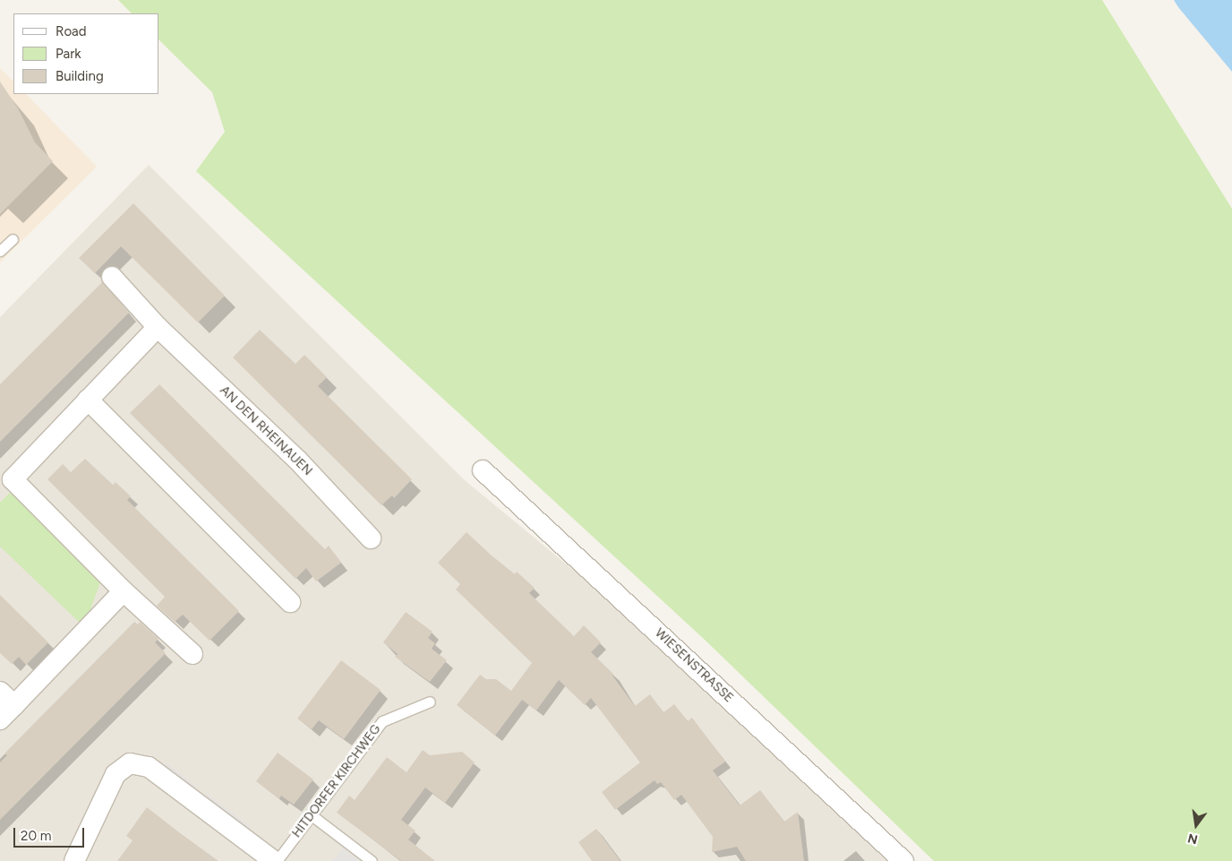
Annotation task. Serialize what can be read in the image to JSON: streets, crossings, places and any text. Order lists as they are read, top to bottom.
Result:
{
  "streets": {
    "street": ["AN DEN RHEINAUEN", "WIESENSTRASSE", "HITDORFER KIRCHWEG"]
  },
  "legend": ["Road", "Park", "Building"],
  "scale_bar": "20 m",
  "north": "bottom"
}
